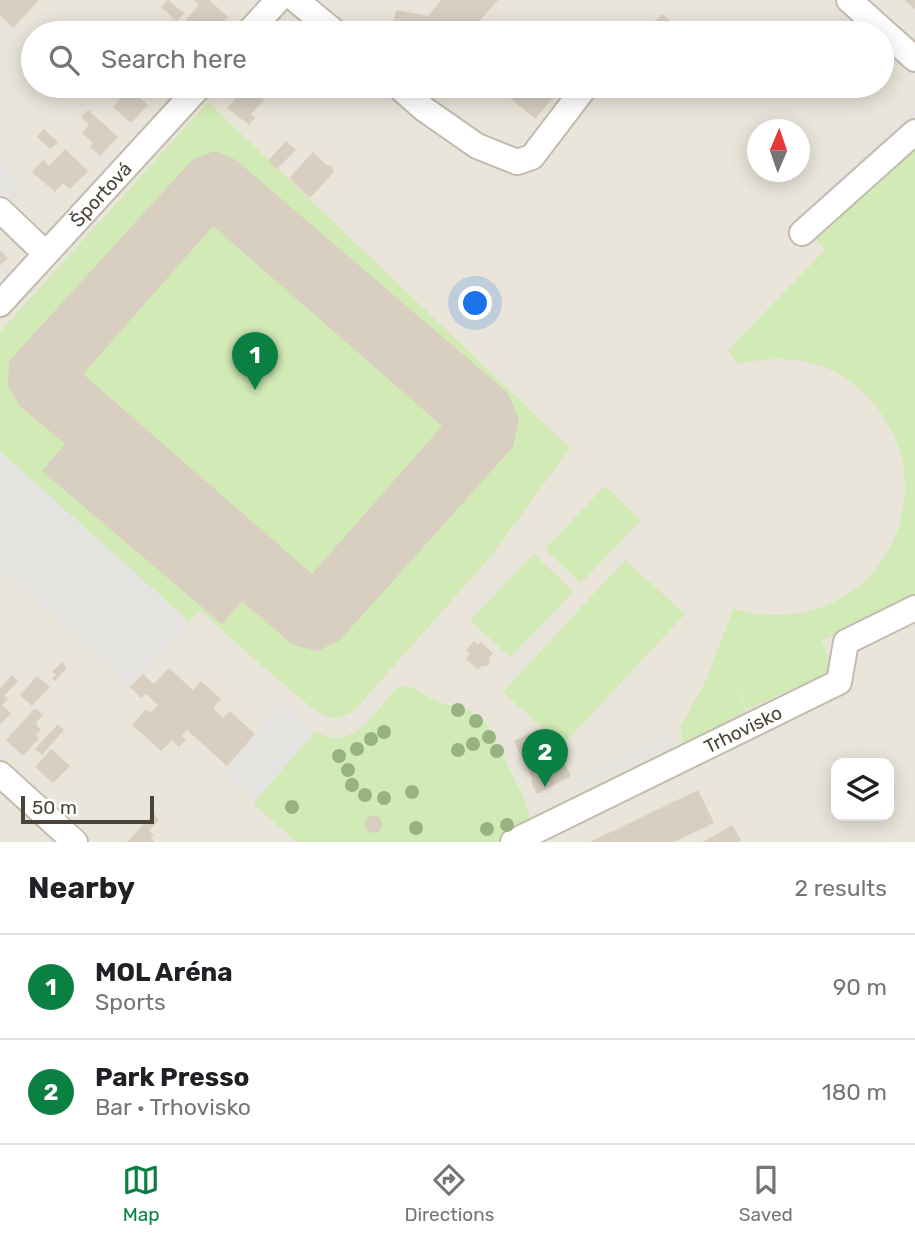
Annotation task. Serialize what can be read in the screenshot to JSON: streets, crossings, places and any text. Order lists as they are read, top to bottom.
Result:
{
  "streets": {
    "street": ["Športová", "Trhovisko"]
  },
  "scale_bar": "50 m",
  "north": "top",
  "page": {
    "search": "Search here",
    "pins": ["1", "2"],
    "scale": "50 m",
    "heading": ["Nearby", "2 results"],
    "list": [
      {
        "mark": "1",
        "name": "MOL Aréna",
        "note": "Sports",
        "value": "90 m"
      },
      {
        "mark": "2",
        "name": "Park Presso",
        "note": "Bar · Trhovisko",
        "value": "180 m"
      }
    ],
    "nav": ["Map", "Directions", "Saved"]
  }
}
